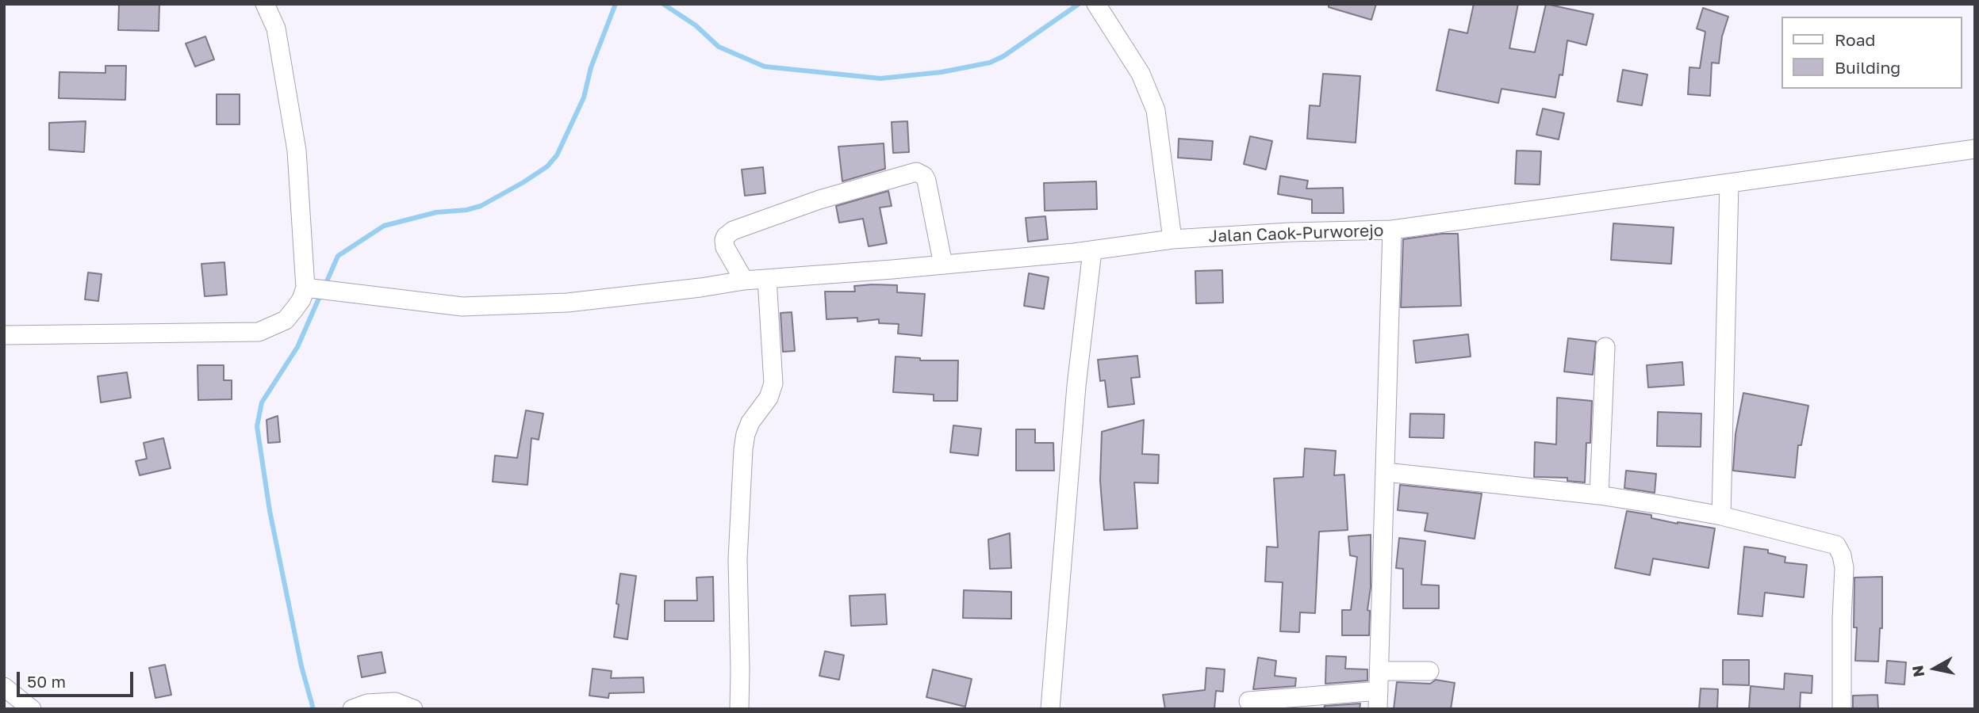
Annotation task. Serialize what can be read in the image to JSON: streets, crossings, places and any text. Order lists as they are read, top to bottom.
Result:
{
  "streets": {
    "street": ["Jalan Caok-Purworejo"]
  },
  "legend": ["Road", "Building"],
  "scale_bar": "50 m",
  "north": "left"
}
